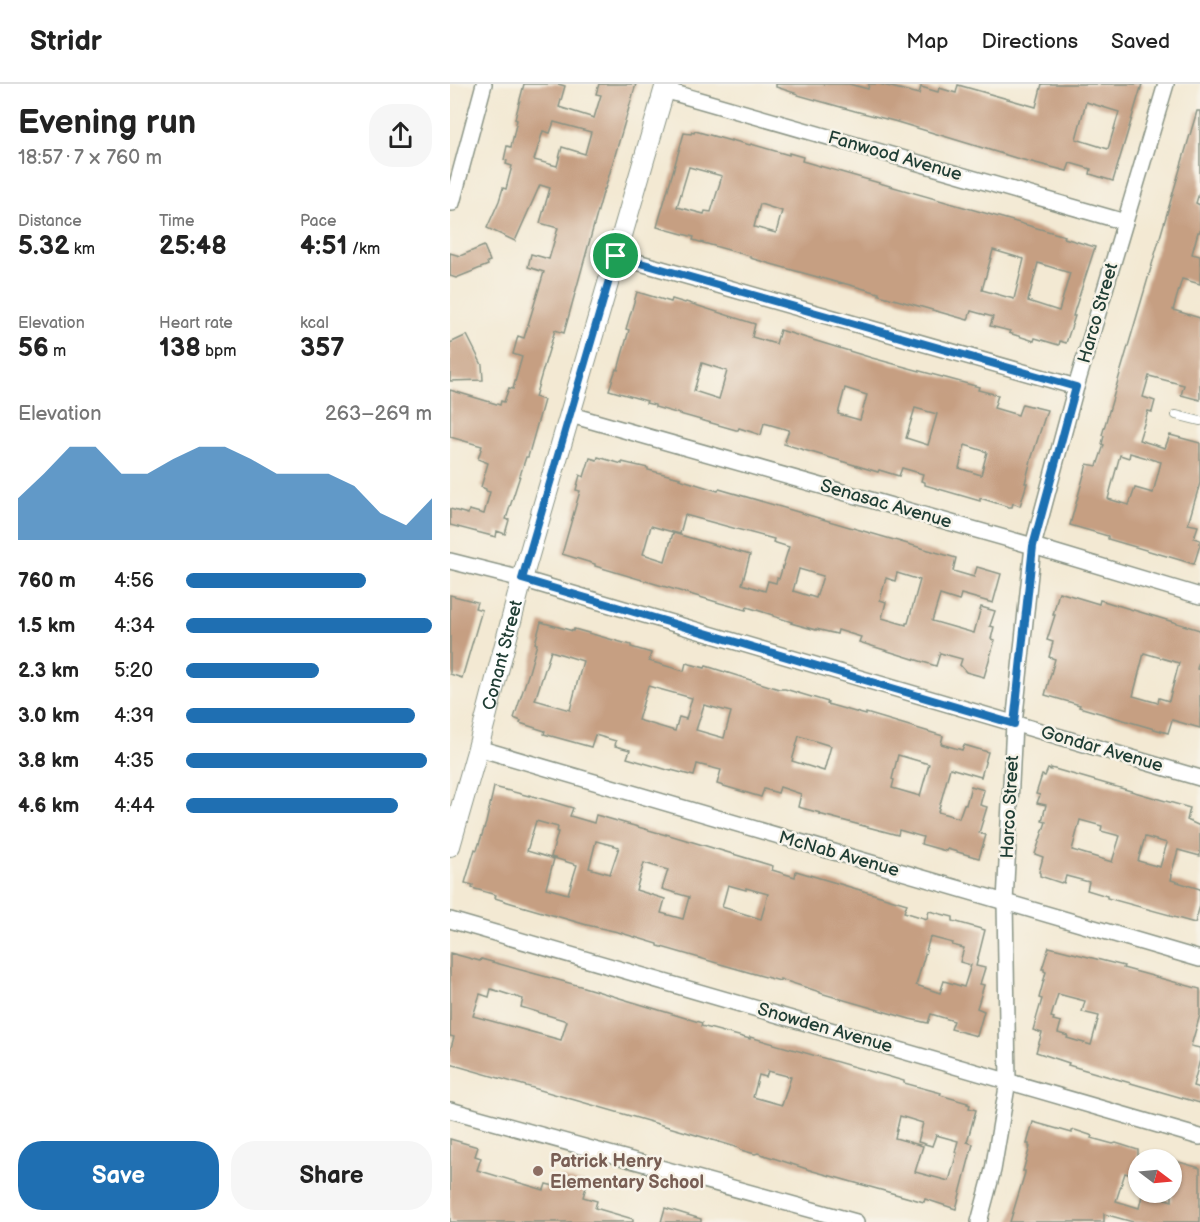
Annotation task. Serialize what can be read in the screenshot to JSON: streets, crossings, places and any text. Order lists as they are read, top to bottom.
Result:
{
  "streets": {
    "street": [
      "Fanwood Avenue",
      "Harco Street",
      "Senasac Avenue",
      "Conant Street",
      "Gondar Avenue",
      "McNab Avenue",
      "Snowden Avenue"
    ]
  },
  "crossings": [
    ["Fanwood Avenue", "Harco Street"],
    ["Fanwood Avenue", "Conant Street"],
    ["Harco Street", "Senasac Avenue"],
    ["Harco Street", "Gondar Avenue"],
    ["Harco Street", "McNab Avenue"],
    ["Harco Street", "Snowden Avenue"],
    ["Senasac Avenue", "Conant Street"],
    ["Conant Street", "Gondar Avenue"],
    ["Conant Street", "McNab Avenue"]
  ],
  "places": ["Patrick Henry Elementary School"],
  "north": "right",
  "page": {
    "header": "Stridr",
    "nav": ["Map", "Directions", "Saved"],
    "heading": ["Evening run", "18:57 · 7 × 760 m"],
    "stats": [
      ["Distance", "5.32 km"],
      ["Time", "25:48"],
      ["Pace", "4:51 /km"],
      ["Elevation", "56 m"],
      ["Heart rate", "138 bpm"],
      ["kcal", "357"]
    ],
    "chart": ["Elevation", "263–269 m"],
    "list": [
      {
        "name": "760 m",
        "note": "4:56"
      },
      {
        "name": "1.5 km",
        "note": "4:34"
      },
      {
        "name": "2.3 km",
        "note": "5:20"
      },
      {
        "name": "3.0 km",
        "note": "4:39"
      },
      {
        "name": "3.8 km",
        "note": "4:35"
      },
      {
        "name": "4.6 km",
        "note": "4:44"
      }
    ],
    "buttons": ["Save", "Share"]
  }
}
